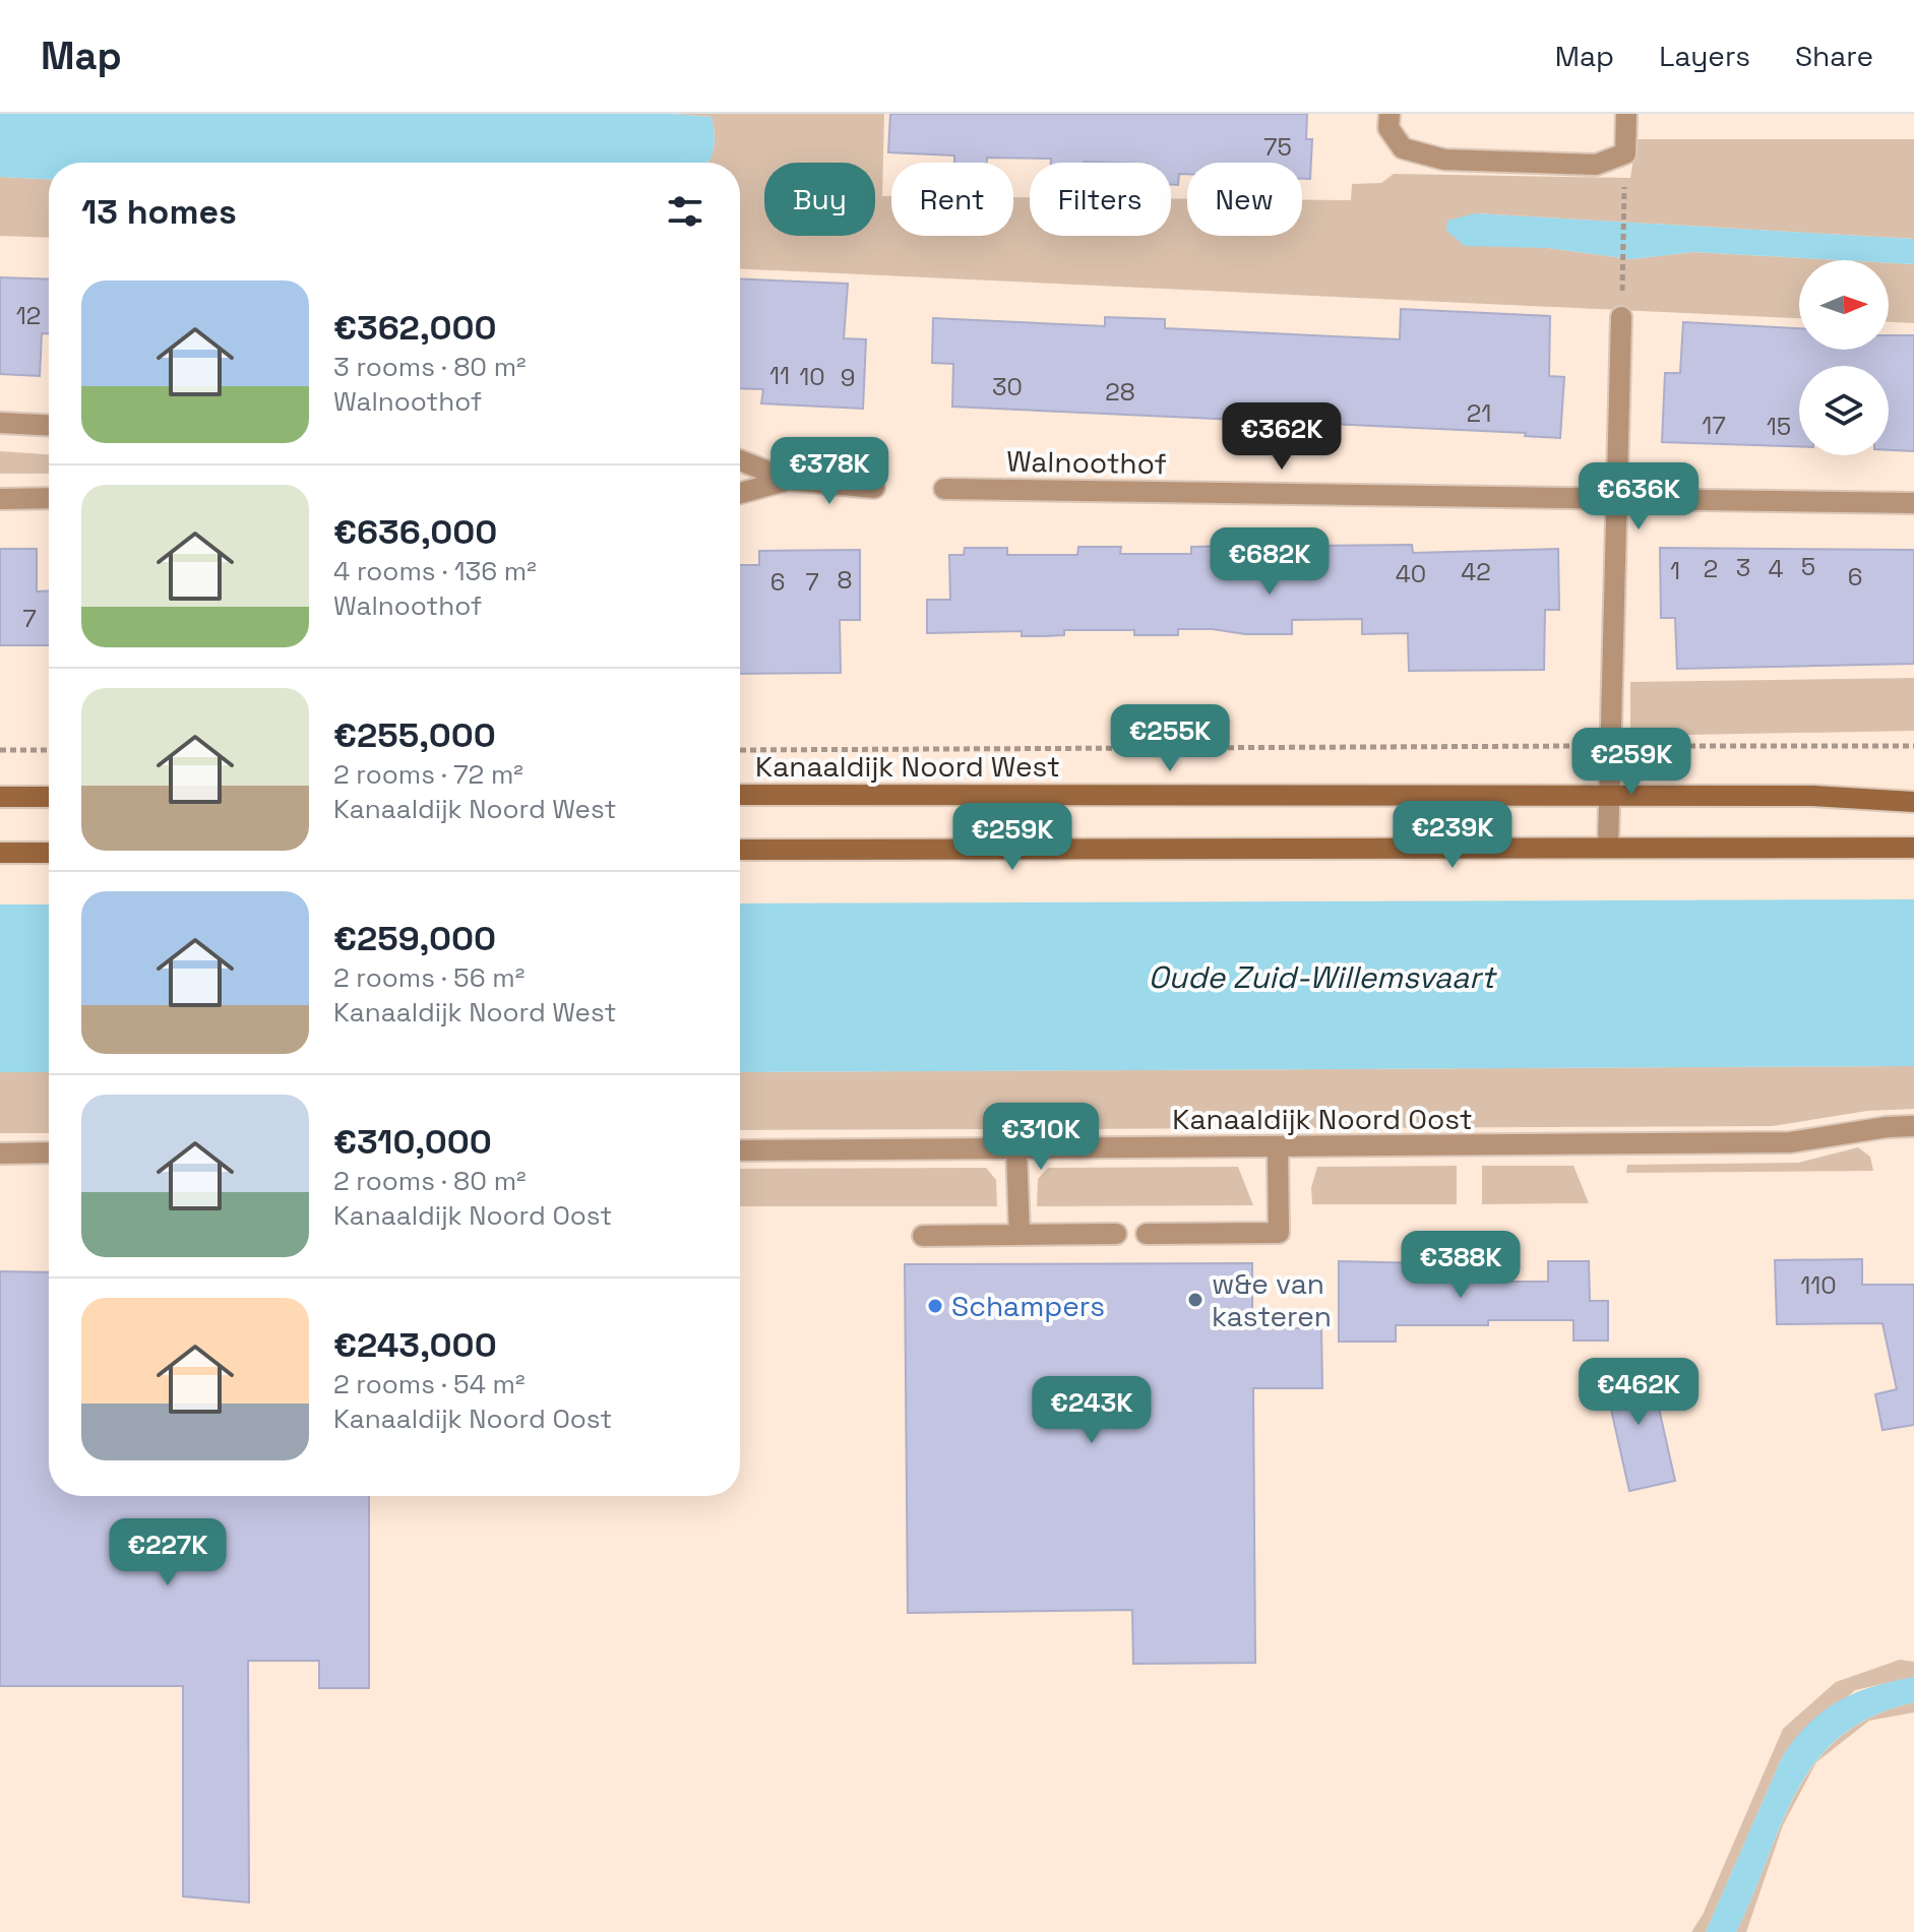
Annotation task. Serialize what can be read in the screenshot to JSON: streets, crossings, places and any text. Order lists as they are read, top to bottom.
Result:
{
  "streets": {
    "main road": ["Kanaaldijk Noord West"],
    "street": ["Walnoothof", "Kanaaldijk Noord Oost"]
  },
  "water": ["Oude Zuid-Willemsvaart"],
  "places": ["w&e van kasteren", "Schampers"],
  "house_numbers": [
    "75",
    "12",
    "11",
    "10",
    "9",
    "30",
    "28",
    "21",
    "17",
    "15",
    "5",
    "3",
    "2",
    "4",
    "1",
    "42",
    "40",
    "6",
    "8",
    "6",
    "7",
    "7",
    "110"
  ],
  "north": "right",
  "page": {
    "header": "Map",
    "nav": ["Map", "Layers", "Share"],
    "chip": [
      "Buy",
      "Rent",
      "Filters",
      "New"
    ],
    "heading": "13 homes",
    "list": [
      {
        "name": "€362,000",
        "note": "3 rooms · 80 m² · Walnoothof"
      },
      {
        "name": "€636,000",
        "note": "4 rooms · 136 m² · Walnoothof"
      },
      {
        "name": "€255,000",
        "note": "2 rooms · 72 m² · Kanaaldijk Noord West"
      },
      {
        "name": "€259,000",
        "note": "2 rooms · 56 m² · Kanaaldijk Noord West"
      },
      {
        "name": "€310,000",
        "note": "2 rooms · 80 m² · Kanaaldijk Noord Oost"
      },
      {
        "name": "€243,000",
        "note": "2 rooms · 54 m² · Kanaaldijk Noord Oost"
      }
    ],
    "price": [
      "€362K",
      "€378K",
      "€636K",
      "€682K",
      "€255K",
      "€259K",
      "€239K",
      "€259K",
      "€310K",
      "€388K",
      "€462K",
      "€243K",
      "€227K"
    ]
  }
}
